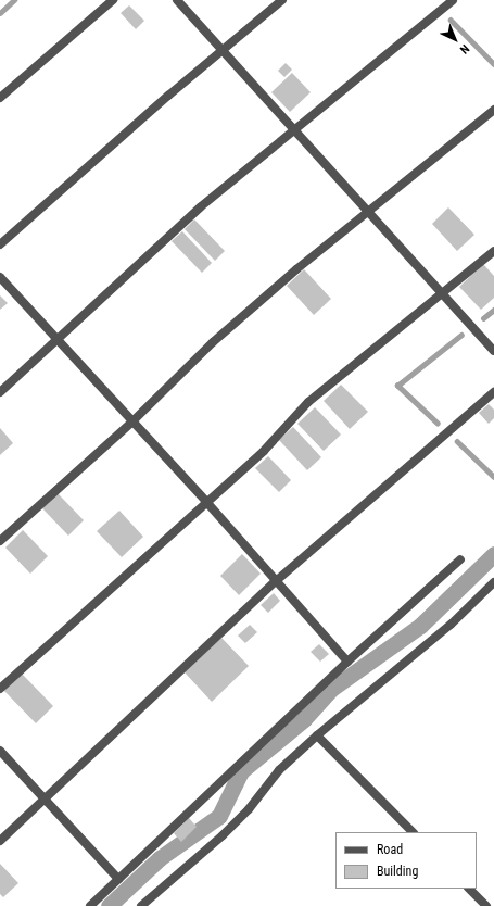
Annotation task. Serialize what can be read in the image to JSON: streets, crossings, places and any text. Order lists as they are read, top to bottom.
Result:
{
  "legend": ["Road", "Building"],
  "north": "bottom right"
}
